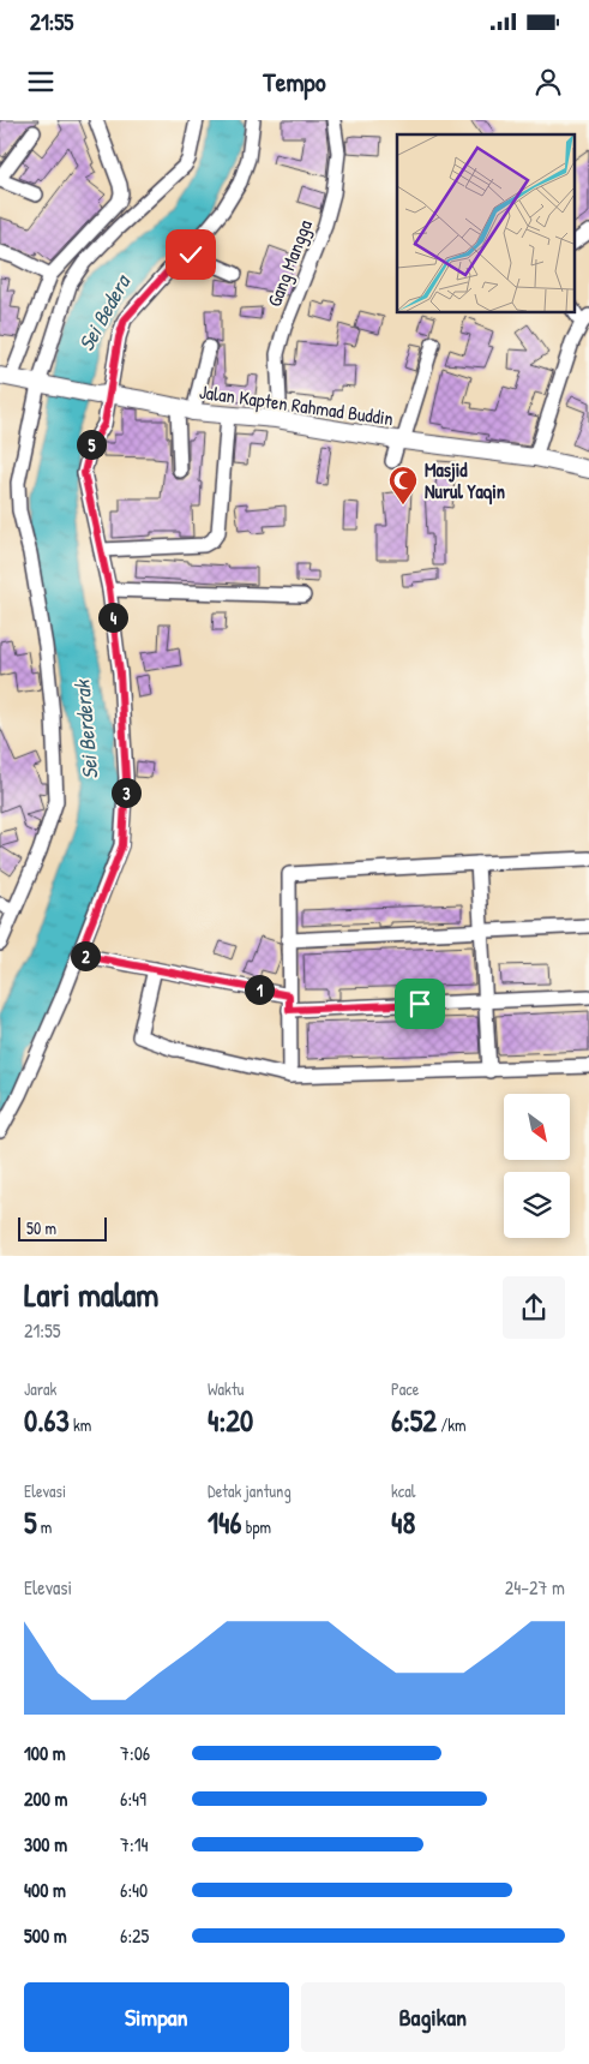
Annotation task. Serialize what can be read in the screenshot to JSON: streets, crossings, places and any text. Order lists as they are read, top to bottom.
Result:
{
  "streets": {
    "main road": ["Jalan Kapten Rahmad Buddin"],
    "street": ["Gang Mangga"]
  },
  "crossings": [
    ["Gang Mangga", "Jalan Kapten Rahmad Buddin"]
  ],
  "water": ["Sei Bedera", "Sei Berderak"],
  "places": {
    "mosque": ["Masjid Nurul Yaqin"]
  },
  "scale_bar": "50 m",
  "north": "bottom right",
  "page": {
    "status": "21:55",
    "header": "Tempo",
    "pins": [
      "5",
      "4",
      "3",
      "2",
      "1"
    ],
    "scale": "50 m",
    "heading": ["Lari malam", "21:55"],
    "stats": [
      ["Jarak", "0.63 km"],
      ["Waktu", "4:20"],
      ["Pace", "6:52 /km"],
      ["Elevasi", "5 m"],
      ["Detak jantung", "146 bpm"],
      ["kcal", "48"]
    ],
    "chart": ["Elevasi", "24–27 m"],
    "list": [
      {
        "name": "100 m",
        "note": "7:06"
      },
      {
        "name": "200 m",
        "note": "6:49"
      },
      {
        "name": "300 m",
        "note": "7:14"
      },
      {
        "name": "400 m",
        "note": "6:40"
      },
      {
        "name": "500 m",
        "note": "6:25"
      }
    ],
    "buttons": ["Simpan", "Bagikan"]
  }
}
